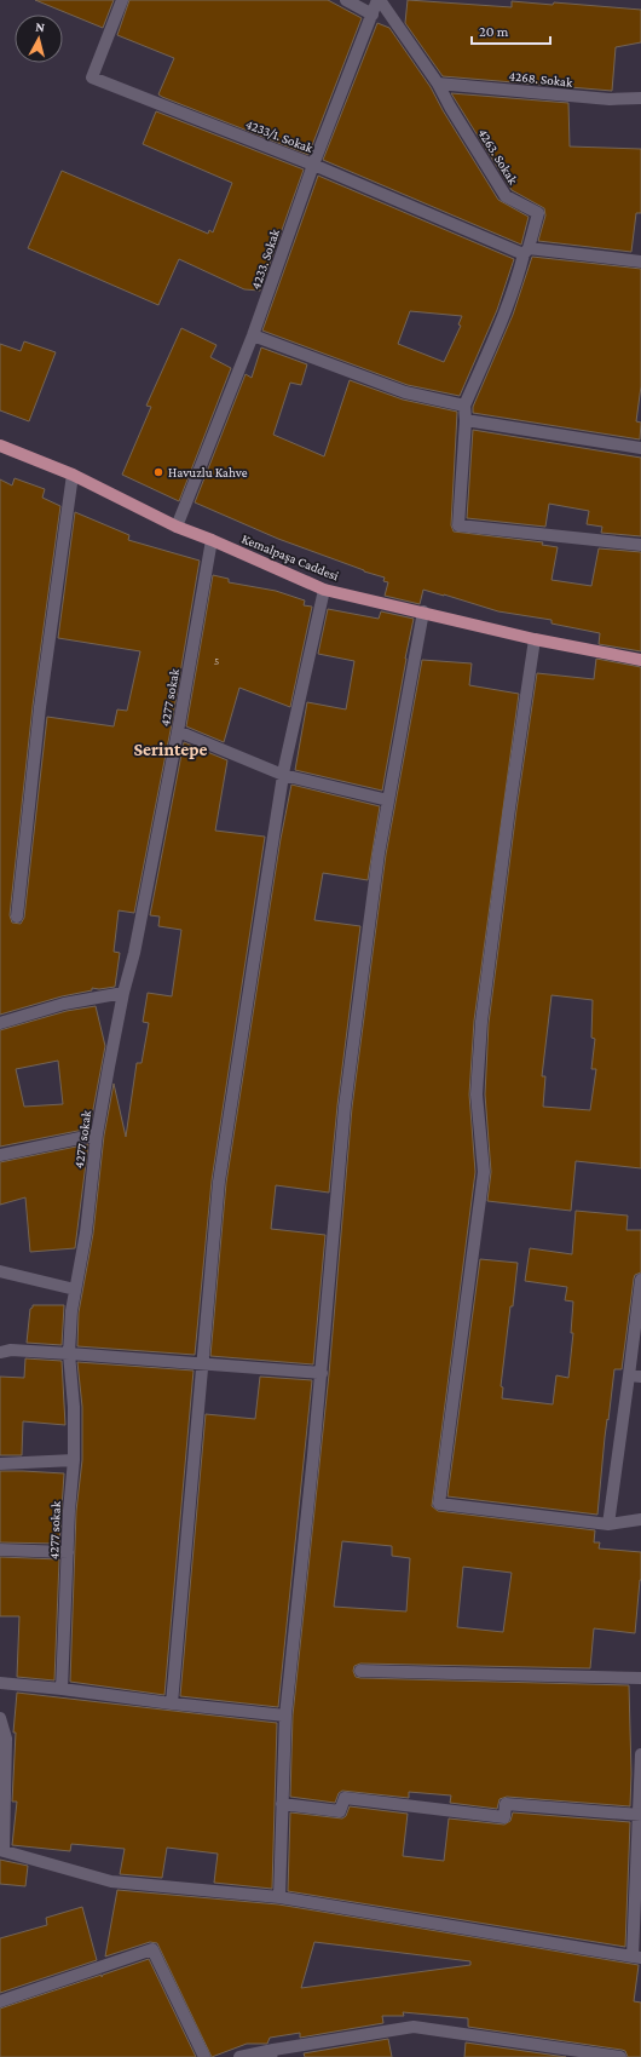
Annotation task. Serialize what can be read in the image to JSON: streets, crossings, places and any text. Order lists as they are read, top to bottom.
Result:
{
  "streets": {
    "main road": ["Kemalpaşa Caddesi"],
    "street": [
      "4268. Sokak",
      "4233/1. Sokak",
      "4263. Sokak",
      "4233. Sokak",
      "4277 sokak"
    ]
  },
  "crossings": [
    ["4268. Sokak", "4263. Sokak"],
    ["4233/1. Sokak", "4263. Sokak"],
    ["4233/1. Sokak", "4233. Sokak"],
    ["4263. Sokak", "4233. Sokak"],
    ["4233. Sokak", "Kemalpaşa Caddesi"],
    ["Kemalpaşa Caddesi", "4277 sokak"]
  ],
  "districts": ["Serintepe"],
  "places": ["Havuzlu Kahve"],
  "house_numbers": ["5"],
  "scale_bar": "20 m",
  "north": "top"
}
